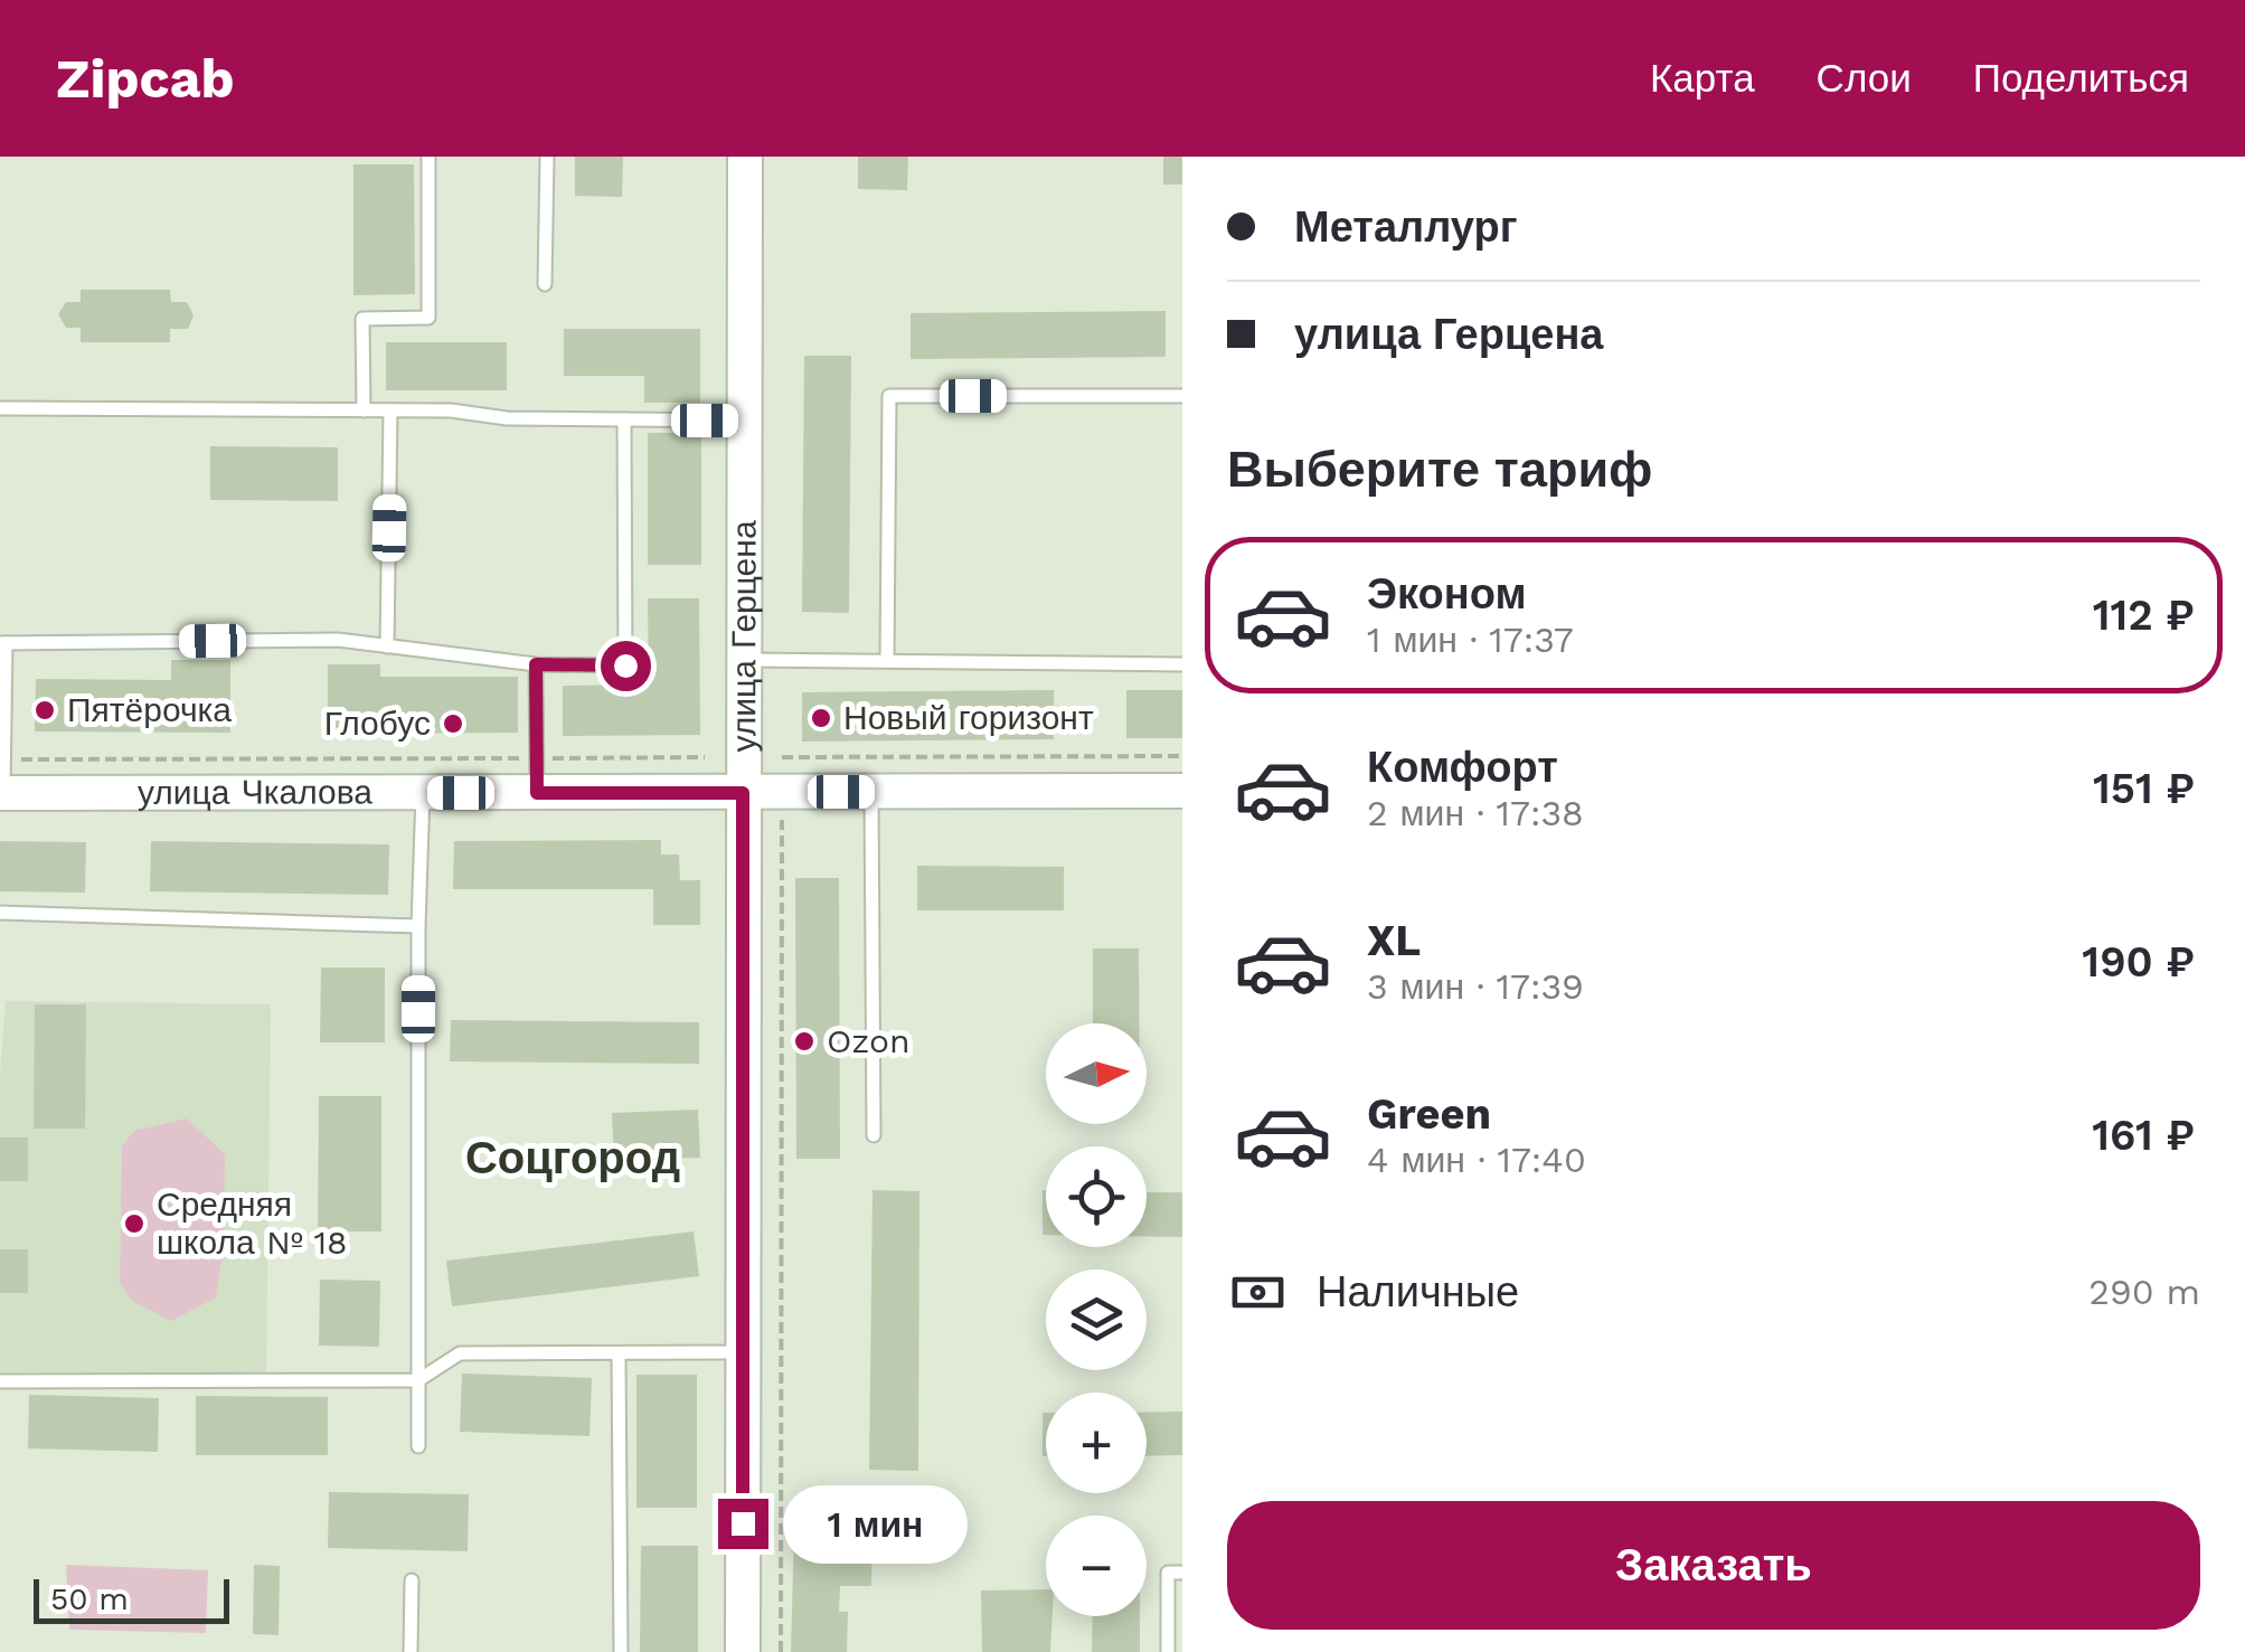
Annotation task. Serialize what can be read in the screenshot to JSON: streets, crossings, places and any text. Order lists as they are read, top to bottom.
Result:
{
  "streets": {
    "street": ["улица Герцена", "улица Чкалова"]
  },
  "crossings": [
    ["улица Герцена", "улица Чкалова"]
  ],
  "districts": ["Соцгород"],
  "places": [
    "Пятёрочка",
    "Новый горизонт",
    "Глобус",
    "Ozon",
    "Средняя школа № 18"
  ],
  "scale_bar": "50 m",
  "north": "right",
  "page": {
    "header": "Zipcab",
    "nav": ["Карта", "Слои", "Поделиться"],
    "banner": ["Металлург", "улица Герцена"],
    "heading": "Выберите тариф",
    "list": [
      {
        "name": "Эконом",
        "note": "1 мин · 17:37",
        "value": "112 ₽"
      },
      {
        "name": "Комфорт",
        "note": "2 мин · 17:38",
        "value": "151 ₽"
      },
      {
        "name": "XL",
        "note": "3 мин · 17:39",
        "value": "190 ₽"
      },
      {
        "name": "Green",
        "note": "4 мин · 17:40",
        "value": "161 ₽"
      }
    ],
    "map_buttons": ["+", "−"],
    "pay": ["Наличные", "290 m"],
    "buttons": "Заказать",
    "bubble": "1 мин",
    "scale": "50 m"
  }
}
